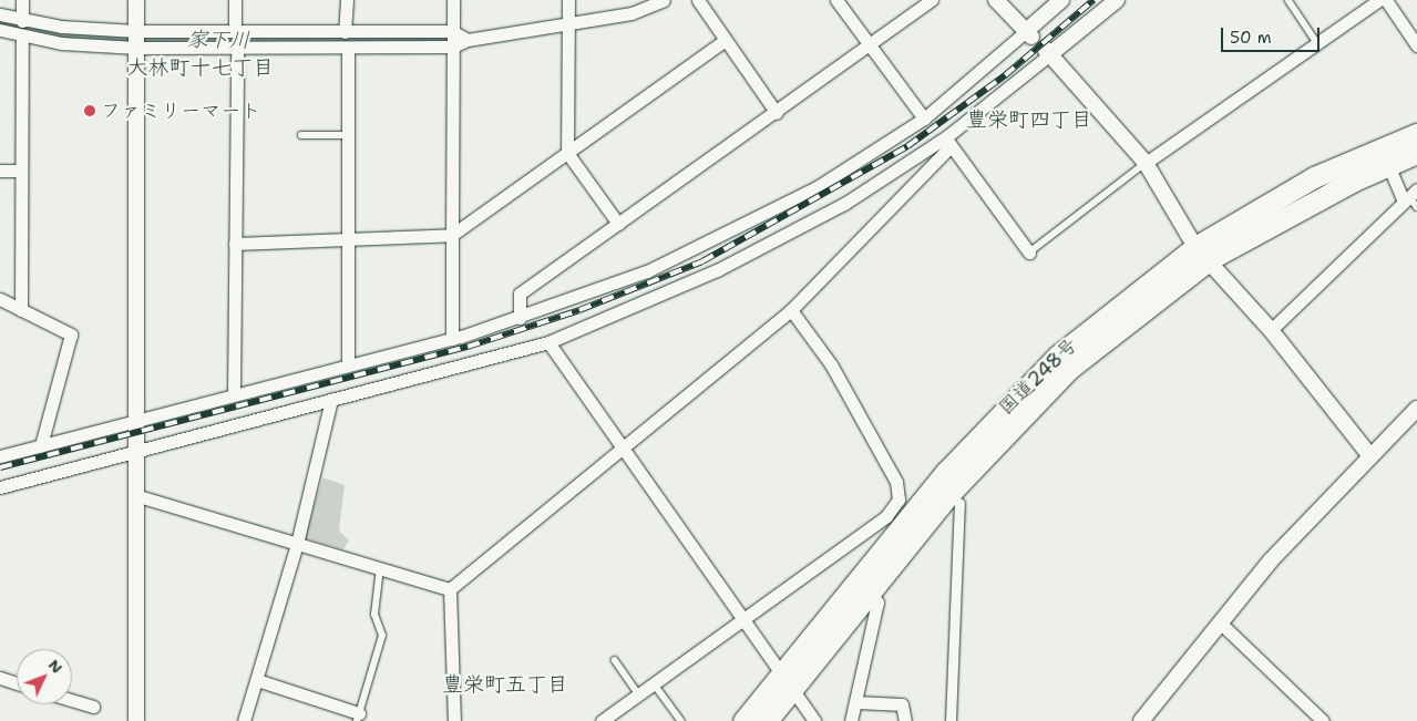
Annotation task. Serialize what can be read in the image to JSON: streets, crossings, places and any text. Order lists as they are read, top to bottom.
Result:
{
  "streets": {
    "highway": ["国道248号"]
  },
  "districts": ["大林町十七丁目", "豊栄町四丁目", "豊栄町五丁目"],
  "water": ["家下川"],
  "places": ["ファミリーマート"],
  "scale_bar": "50 m",
  "north": "top right"
}
